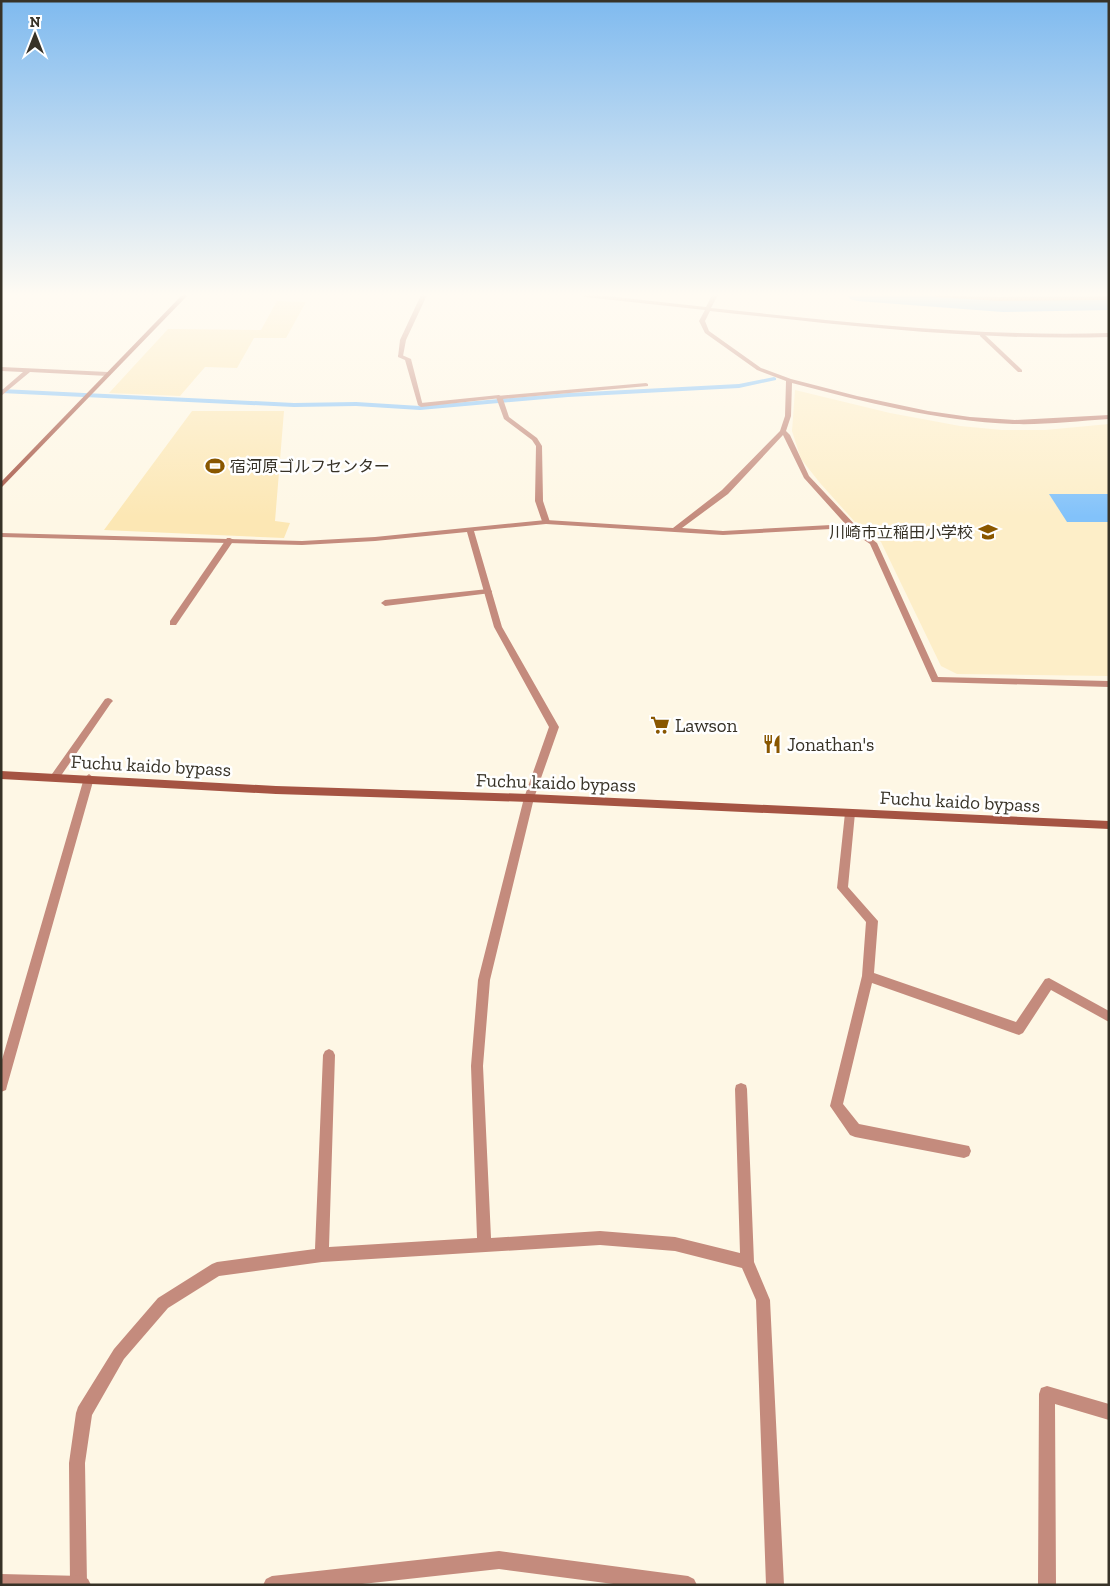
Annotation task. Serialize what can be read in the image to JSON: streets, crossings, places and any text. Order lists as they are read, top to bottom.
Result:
{
  "streets": {
    "street": ["Fuchu kaido bypass"]
  },
  "places": {
    "sports": ["宿河原ゴルフセンター"],
    "school or university": ["川崎市立稲田小学校"],
    "supermarket": ["Lawson"],
    "restaurant": ["Jonathan's"]
  },
  "north": "top"
}
